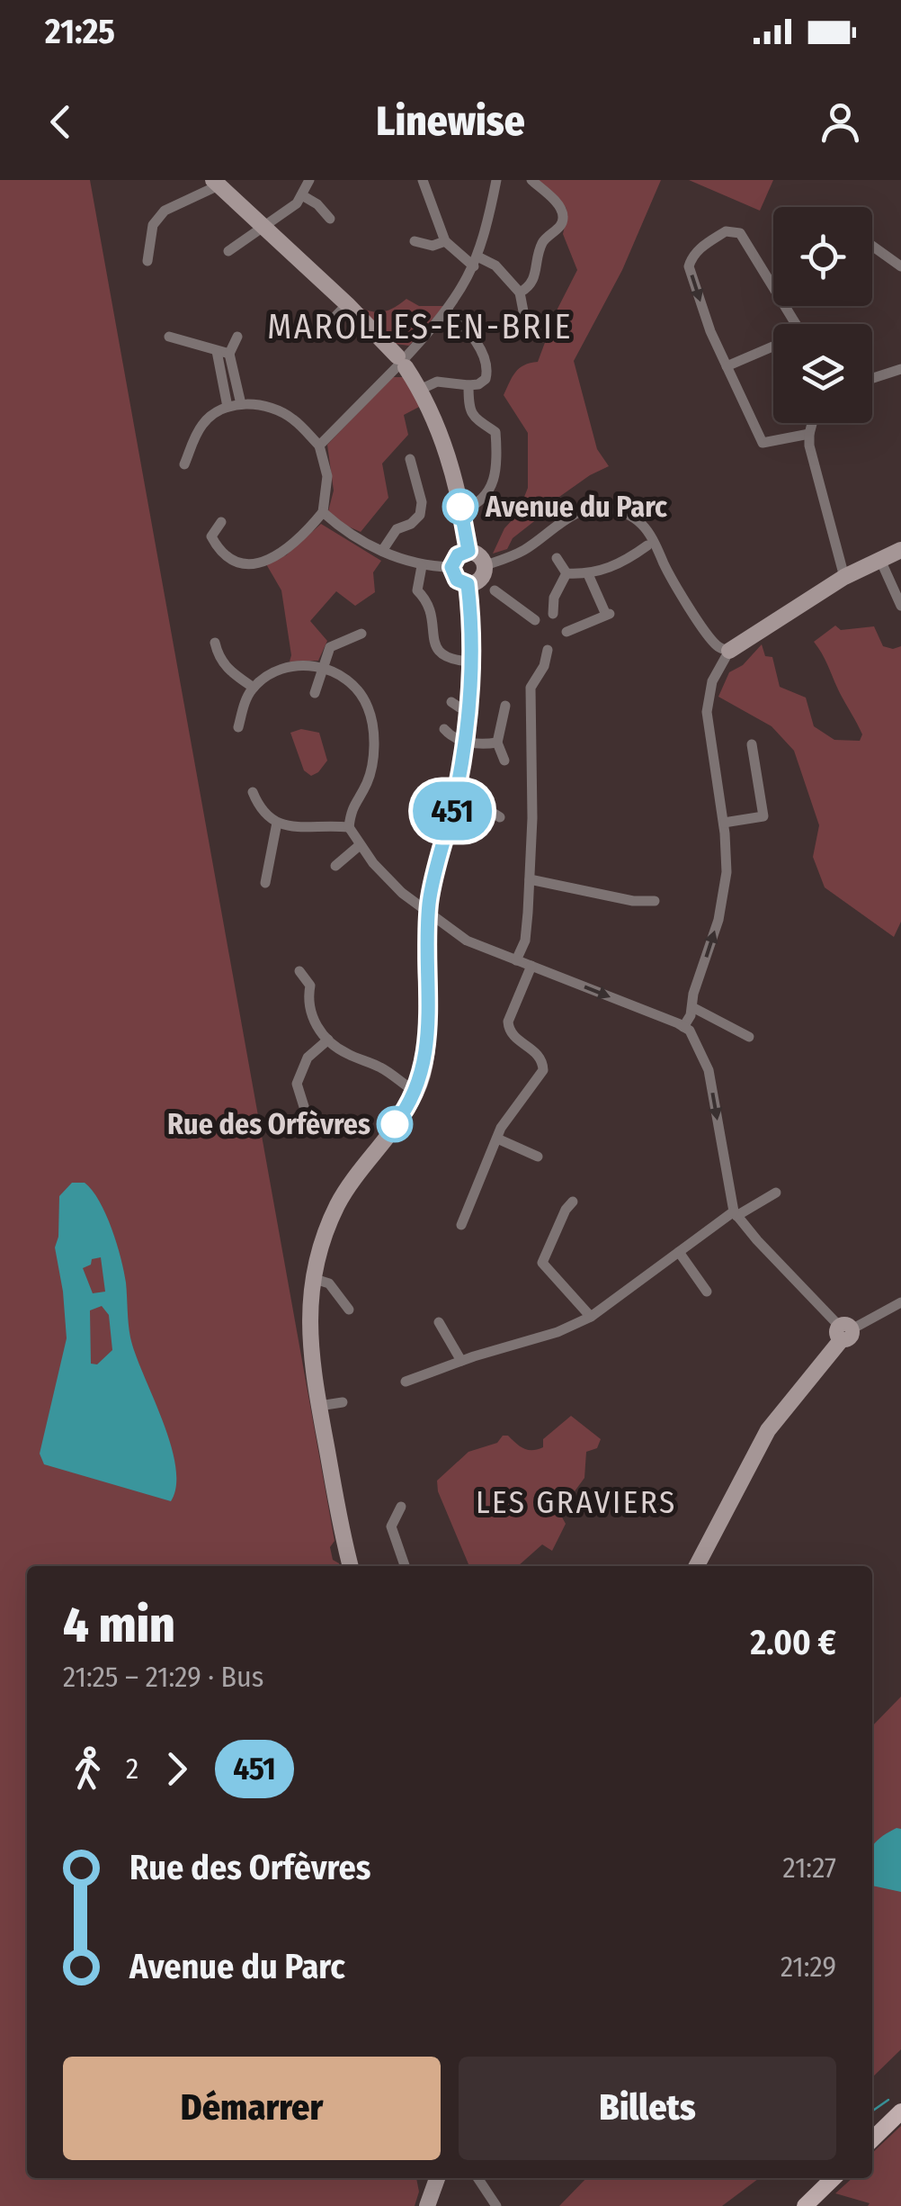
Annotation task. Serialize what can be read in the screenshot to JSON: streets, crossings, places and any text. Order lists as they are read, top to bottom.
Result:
{
  "districts": ["MAROLLES-EN-BRIE", "LES GRAVIERS"],
  "places": ["Avenue du Parc", "Rue des Orfèvres"],
  "lines": ["bus line 451"],
  "page": {
    "status": "21:25",
    "header": "Linewise",
    "on_map": "451",
    "heading": ["4 min", "21:25 – 21:29 · Bus", "2.00 €"],
    "legs": ["2", "451"],
    "list": [
      {
        "name": "Rue des Orfèvres",
        "value": "21:27"
      },
      {
        "name": "Avenue du Parc",
        "value": "21:29"
      }
    ],
    "buttons": ["Démarrer", "Billets"]
  }
}
